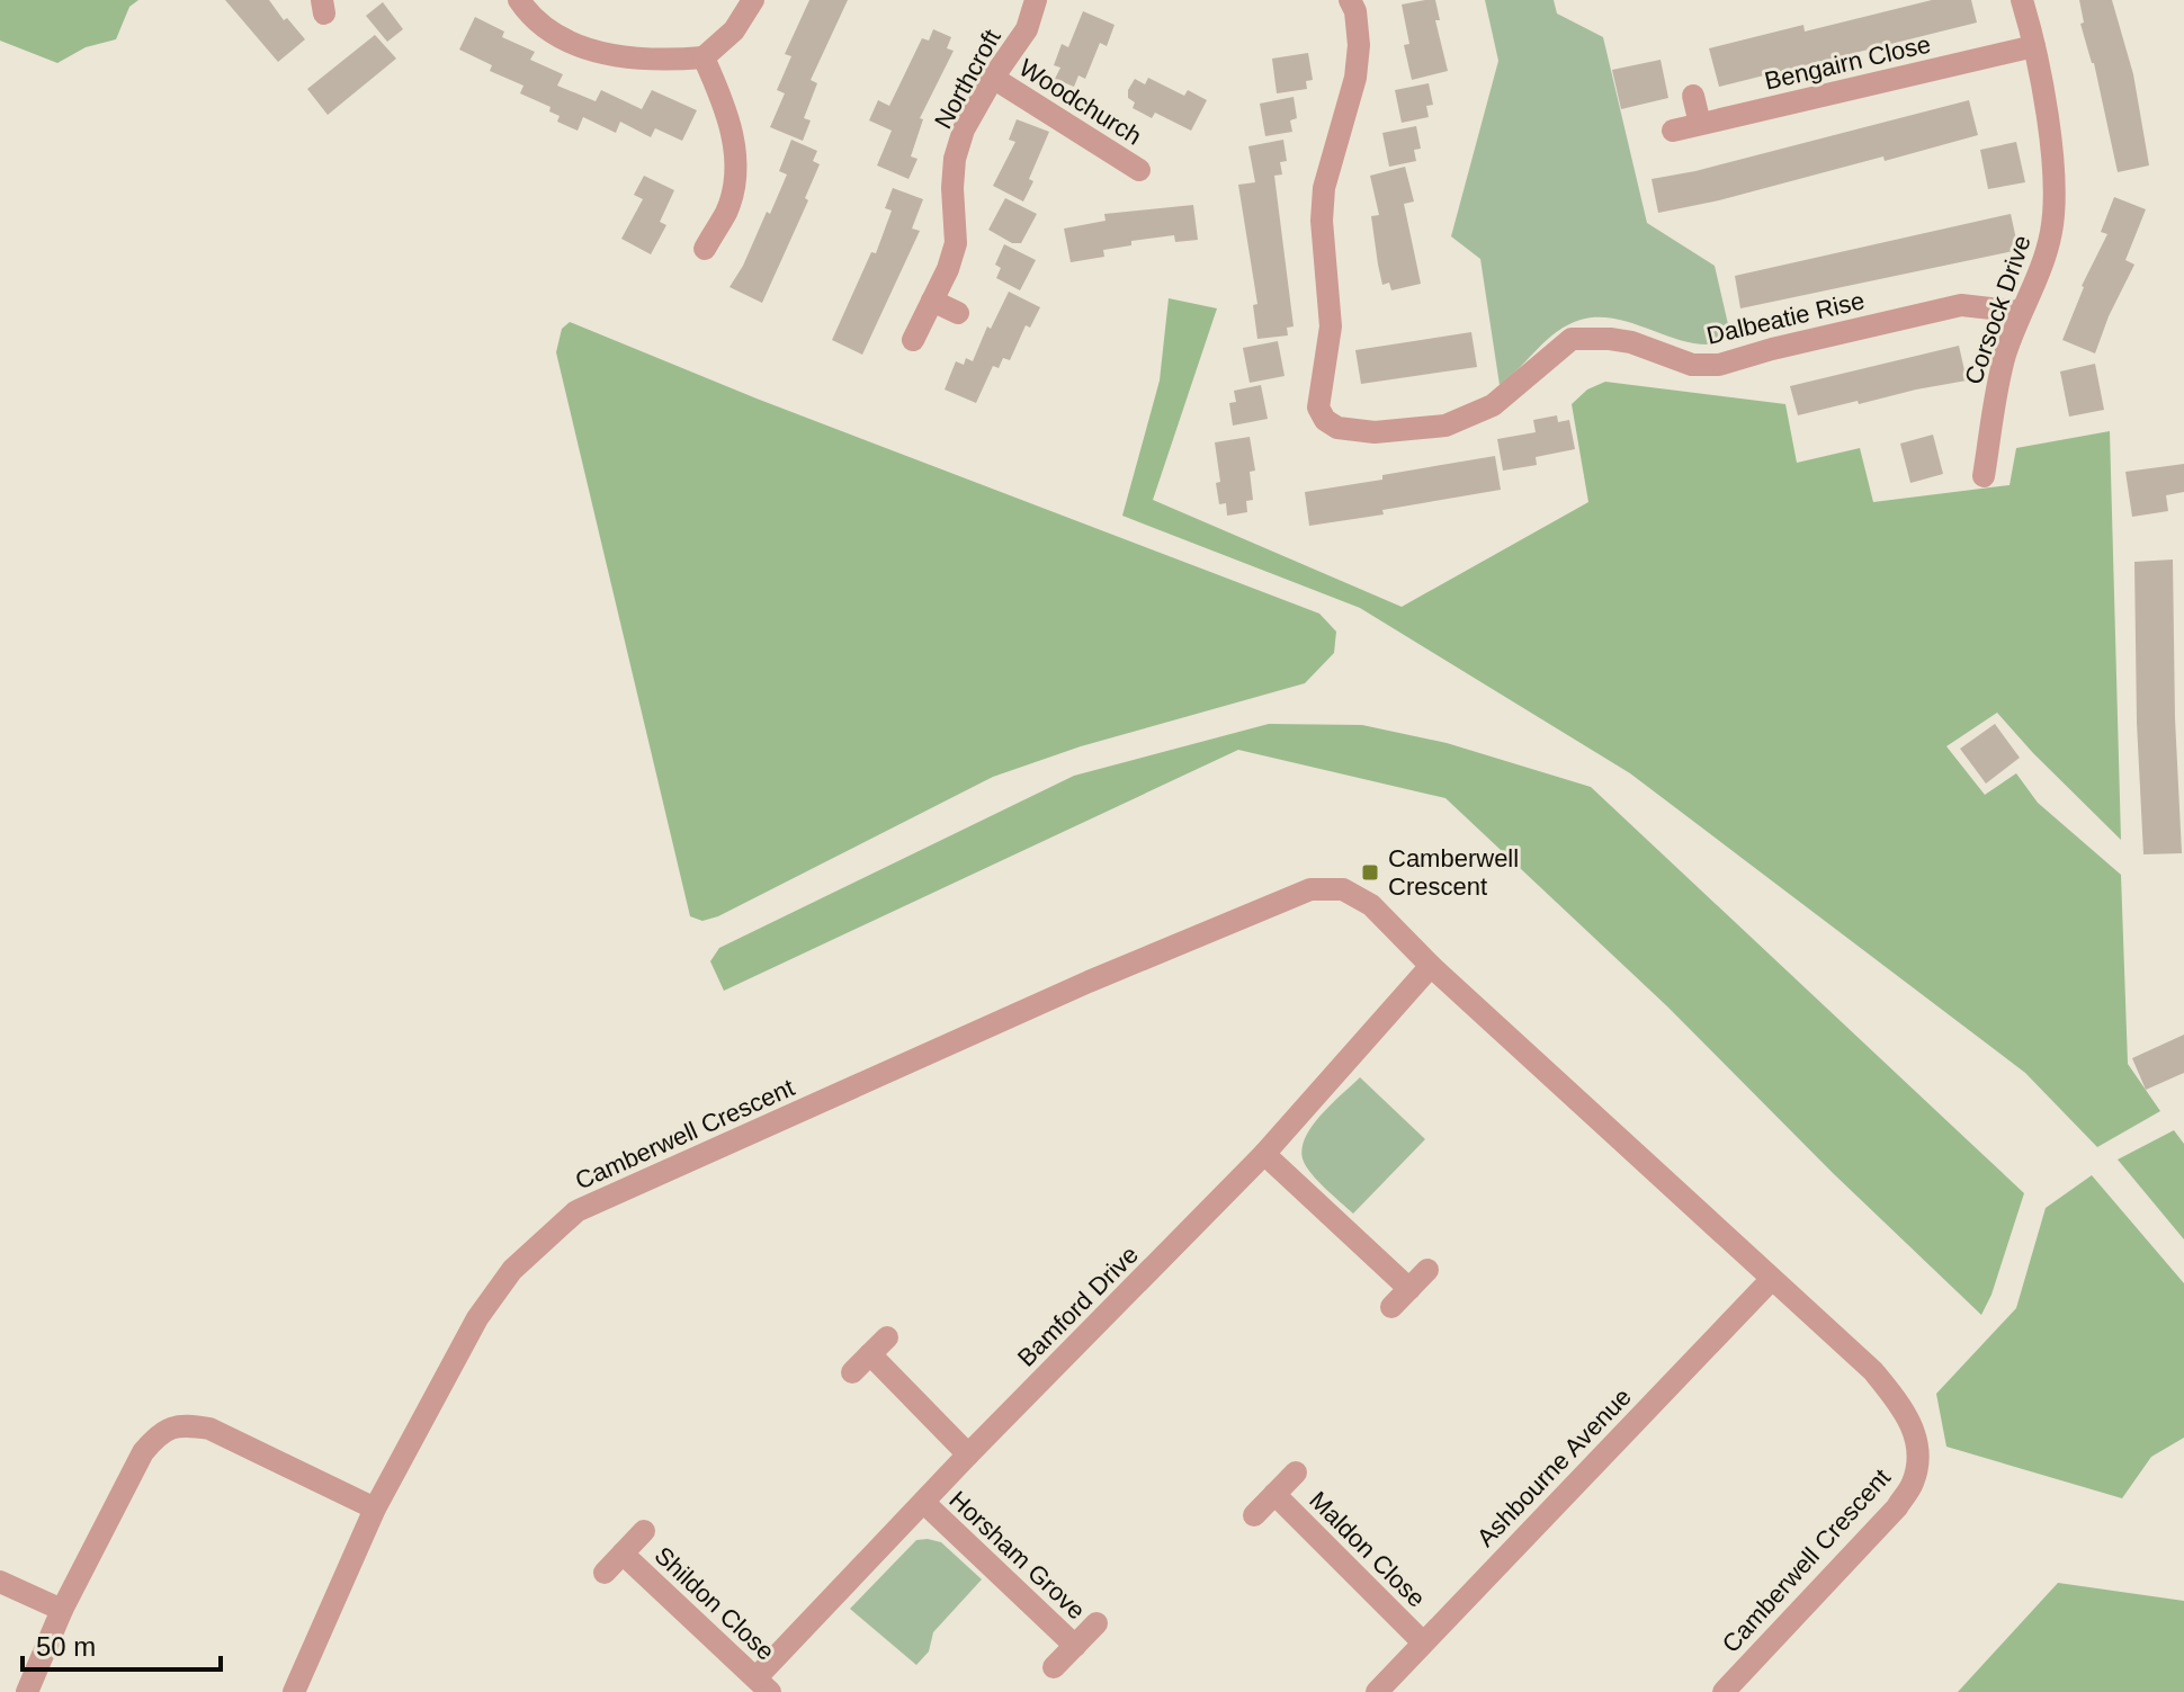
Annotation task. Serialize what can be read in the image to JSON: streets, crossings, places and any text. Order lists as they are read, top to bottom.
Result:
{
  "streets": {
    "street": [
      "Bengairn Close",
      "Northcroft",
      "Woodchurch",
      "Corsock Drive",
      "Dalbeatie Rise",
      "Camberwell Crescent",
      "Bamford Drive",
      "Ashbourne Avenue",
      "Maldon Close",
      "Horsham Grove",
      "Shildon Close"
    ]
  },
  "crossings": [
    ["Bengairn Close", "Corsock Drive"],
    ["Northcroft", "Woodchurch"],
    ["Corsock Drive", "Dalbeatie Rise"],
    ["Camberwell Crescent", "Bamford Drive"],
    ["Camberwell Crescent", "Ashbourne Avenue"],
    ["Bamford Drive", "Horsham Grove"],
    ["Bamford Drive", "Shildon Close"],
    ["Ashbourne Avenue", "Maldon Close"]
  ],
  "places": {
    "transit": ["Camberwell Crescent"]
  },
  "scale_bar": "50 m"
}
